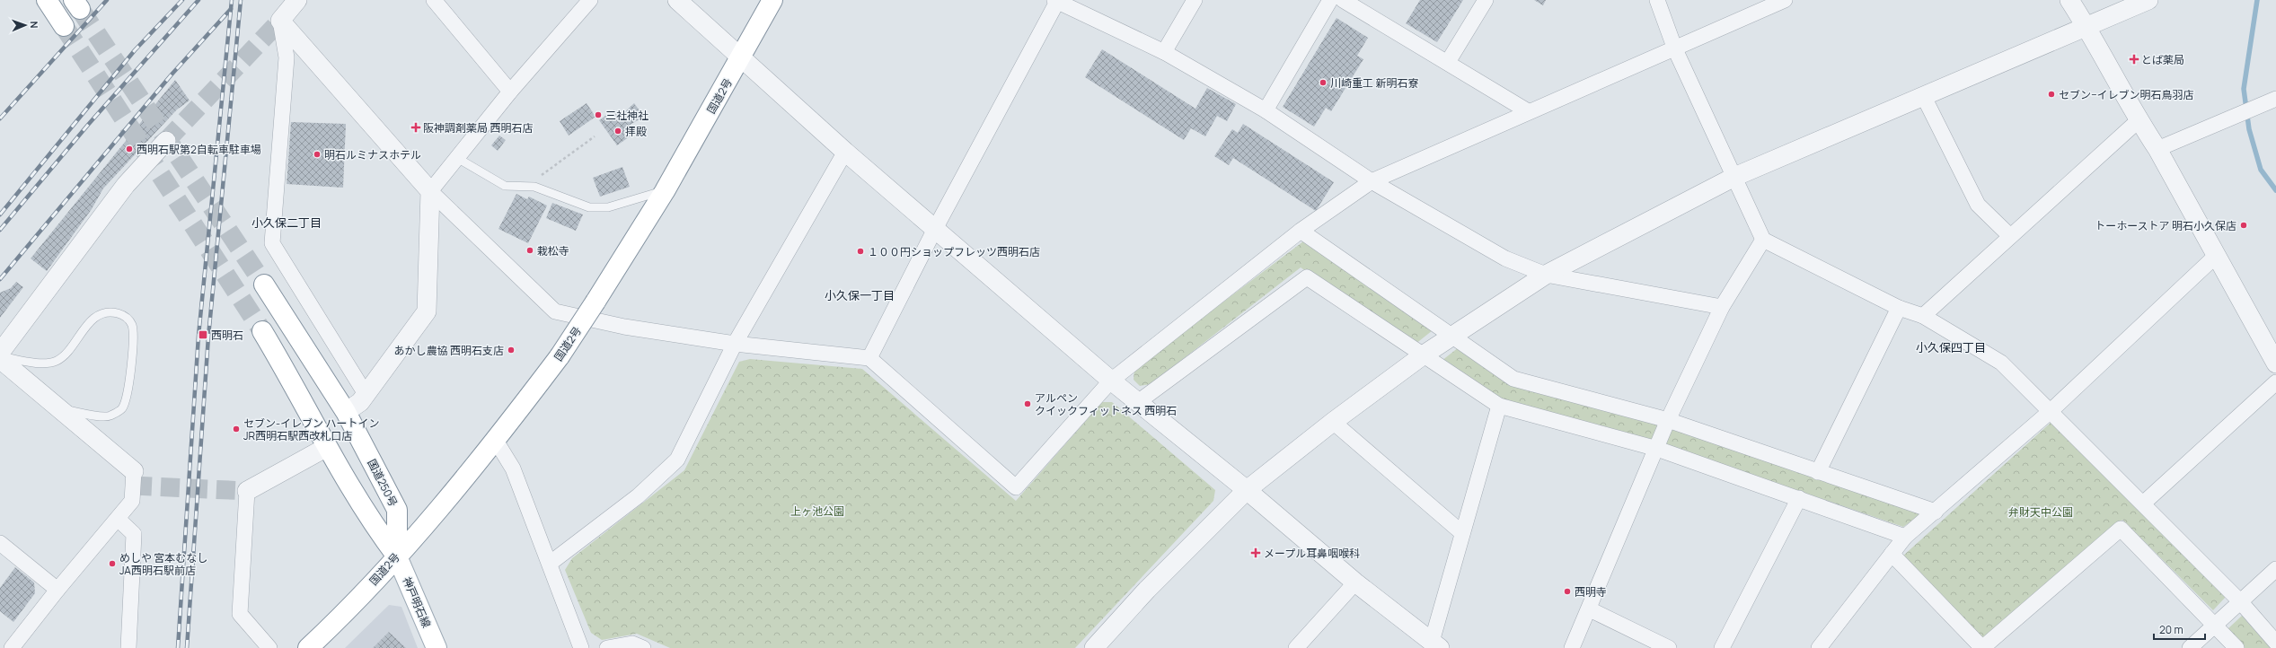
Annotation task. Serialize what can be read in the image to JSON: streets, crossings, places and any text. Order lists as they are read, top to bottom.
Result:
{
  "streets": {
    "main road": ["国道2号", "国道250号", "神戸明石線"]
  },
  "crossings": [
    ["国道2号", "国道250号"],
    ["国道2号", "神戸明石線"],
    ["国道250号", "神戸明石線"]
  ],
  "districts": ["小久保二丁目", "小久保一丁目", "小久保四丁目"],
  "parks": ["上ヶ池公園", "弁財天中公園"],
  "places": {
    "health": ["とば薬局", "阪神調剤薬局 西明石店", "メープル耳鼻咽喉科"],
    "other": [
      "川崎重工 新明石寮",
      "セブン−イレブン明石鳥羽店",
      "三社神社",
      "拝殿",
      "西明石駅第2自転車駐車場",
      "明石ルミナスホテル",
      "トーホーストア 明石小久保店",
      "栽松寺",
      "１００円ショップフレッツ西明石店",
      "あかし農協 西明石支店",
      "アルペン クイックフィットネス 西明石",
      "セブン-イレブン ハートイン JR西明石駅西改札口店",
      "めしや 宮本むなし JA西明石駅前店",
      "西明寺"
    ],
    "transit": ["西明石"]
  },
  "scale_bar": "20 m",
  "north": "right"
}
